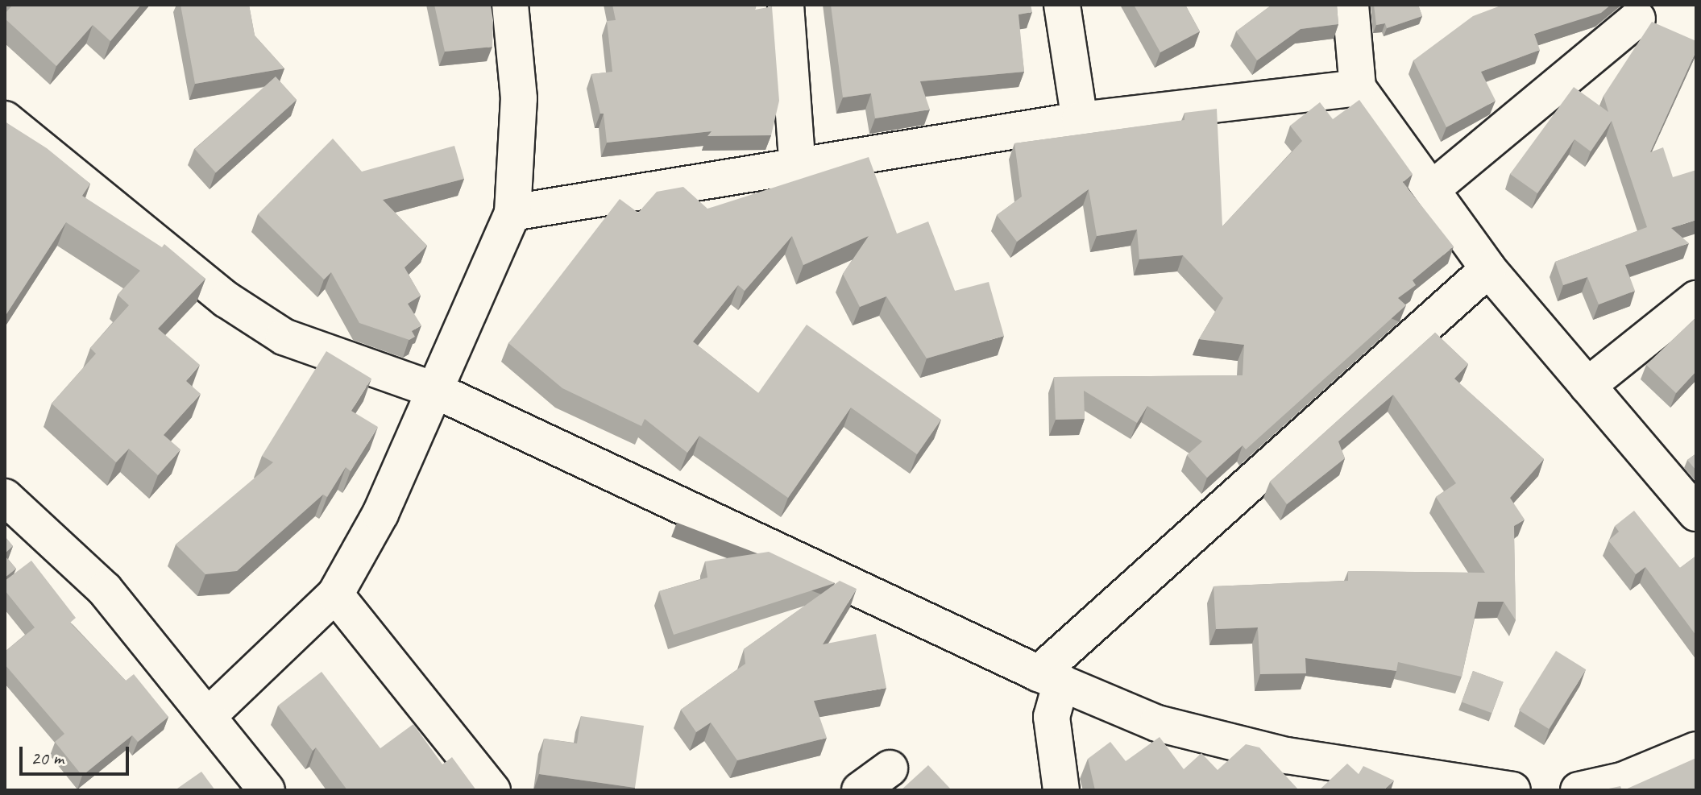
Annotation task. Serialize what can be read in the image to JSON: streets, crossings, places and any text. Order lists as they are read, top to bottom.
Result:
{
  "scale_bar": "20 m"
}
